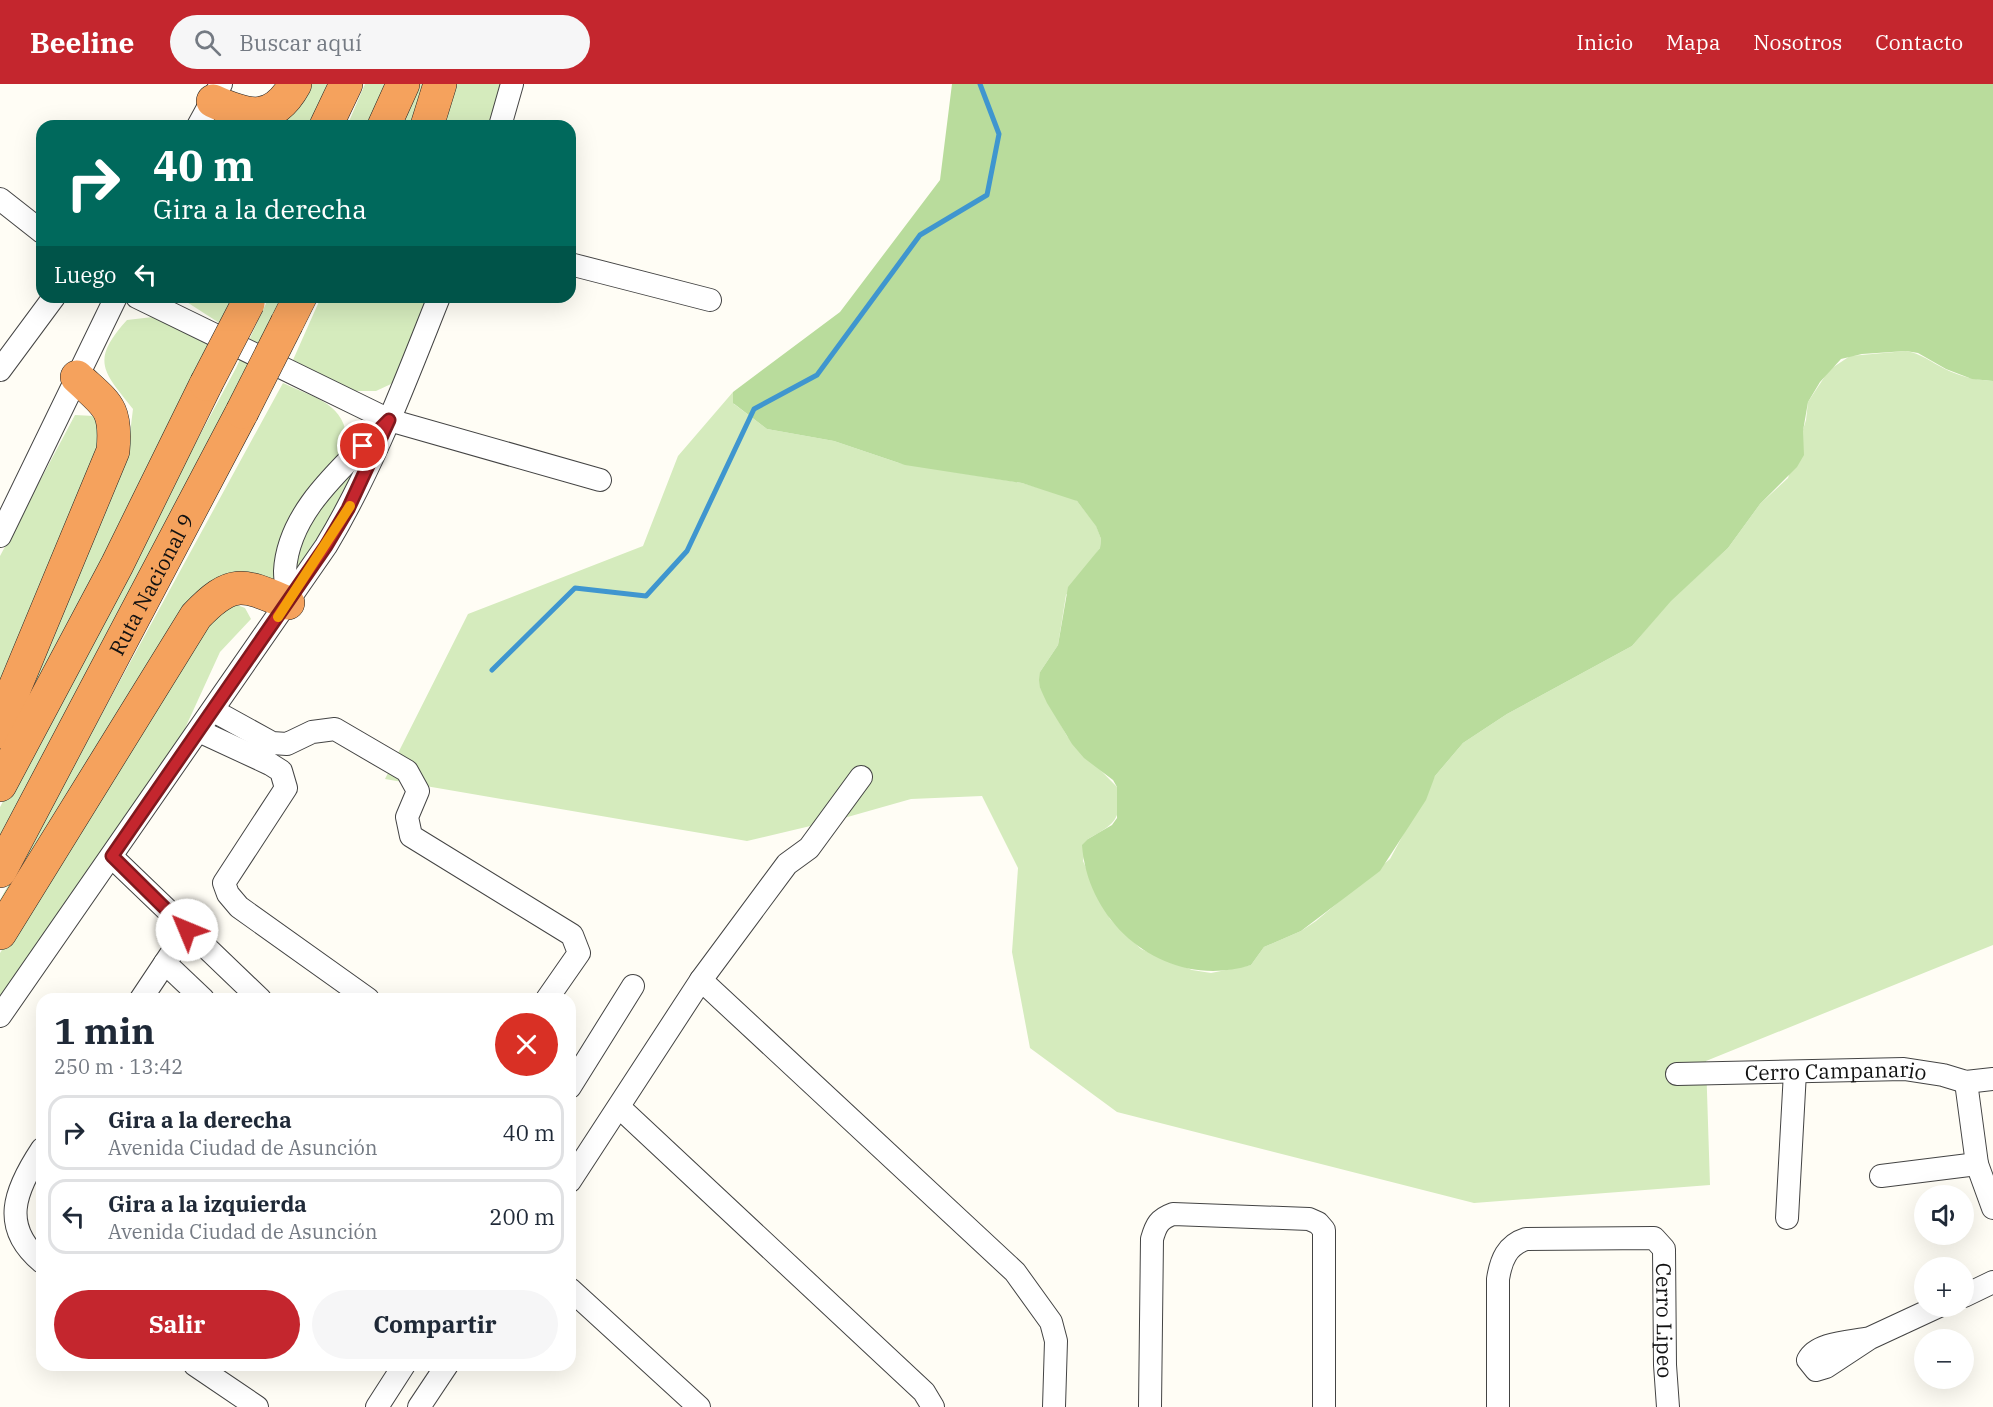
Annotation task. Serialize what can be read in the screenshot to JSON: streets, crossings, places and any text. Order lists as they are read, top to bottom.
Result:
{
  "streets": {
    "highway": ["Ruta Nacional 9"],
    "street": ["Cerro Campanario", "Cerro Lipeo"]
  },
  "page": {
    "header": "Beeline",
    "search": "Buscar aquí",
    "nav": [
      "Inicio",
      "Mapa",
      "Nosotros",
      "Contacto"
    ],
    "turn": ["40 m", "Gira a la derecha"],
    "then": "Luego",
    "heading": ["1 min", "250 m · 13:42"],
    "list": [
      {
        "name": "Gira a la derecha",
        "note": "Avenida Ciudad de Asunción",
        "value": "40 m"
      },
      {
        "name": "Gira a la izquierda",
        "note": "Avenida Ciudad de Asunción",
        "value": "200 m"
      }
    ],
    "map_buttons": ["+", "−"],
    "buttons": ["Salir", "Compartir"]
  }
}
